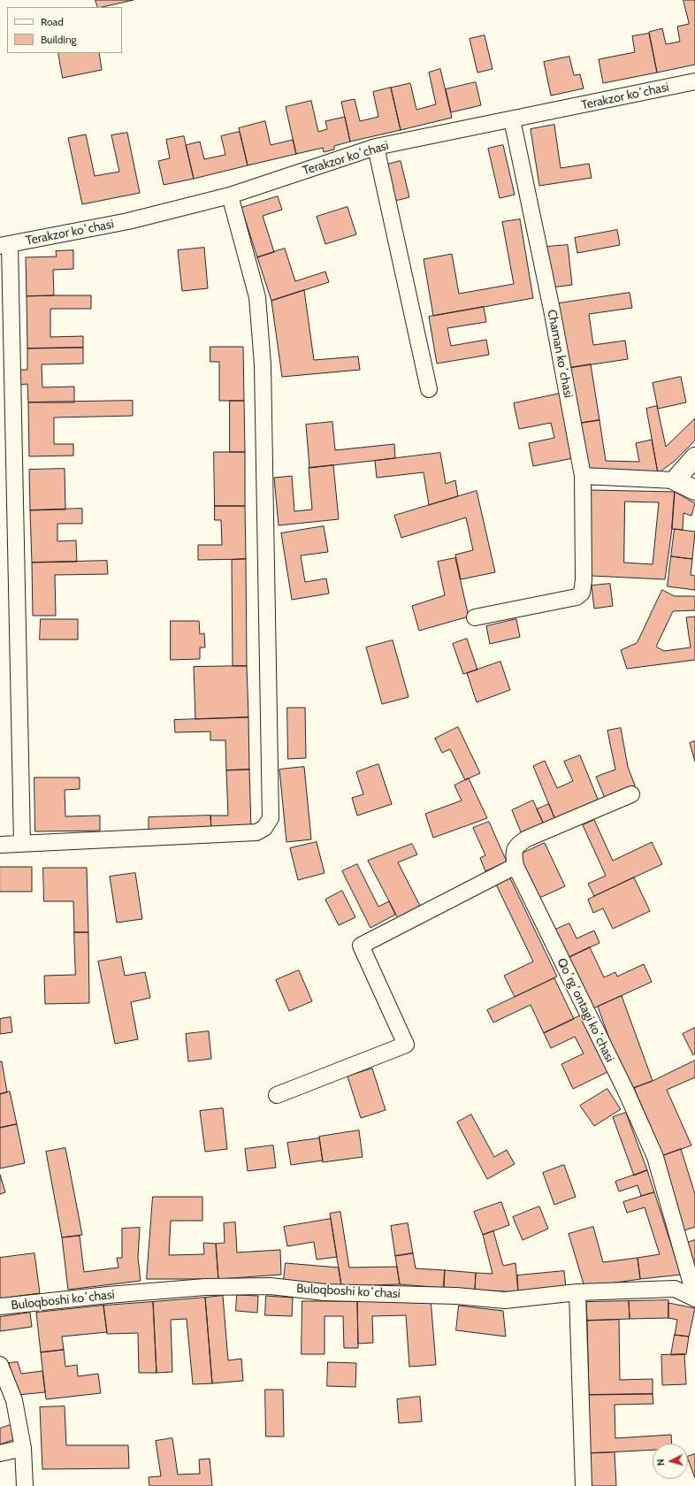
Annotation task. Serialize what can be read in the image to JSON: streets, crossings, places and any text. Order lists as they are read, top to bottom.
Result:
{
  "streets": {
    "street": [
      "Terakzor koʻchasi",
      "Chaman koʻchasi",
      "Qoʻrgʻontagi koʻchasi",
      "Buloqboshi koʻchasi"
    ]
  },
  "crossings": [
    ["Terakzor koʻchasi", "Chaman koʻchasi"],
    ["Qoʻrgʻontagi koʻchasi", "Buloqboshi koʻchasi"]
  ],
  "legend": ["Road", "Building"],
  "north": "left"
}
